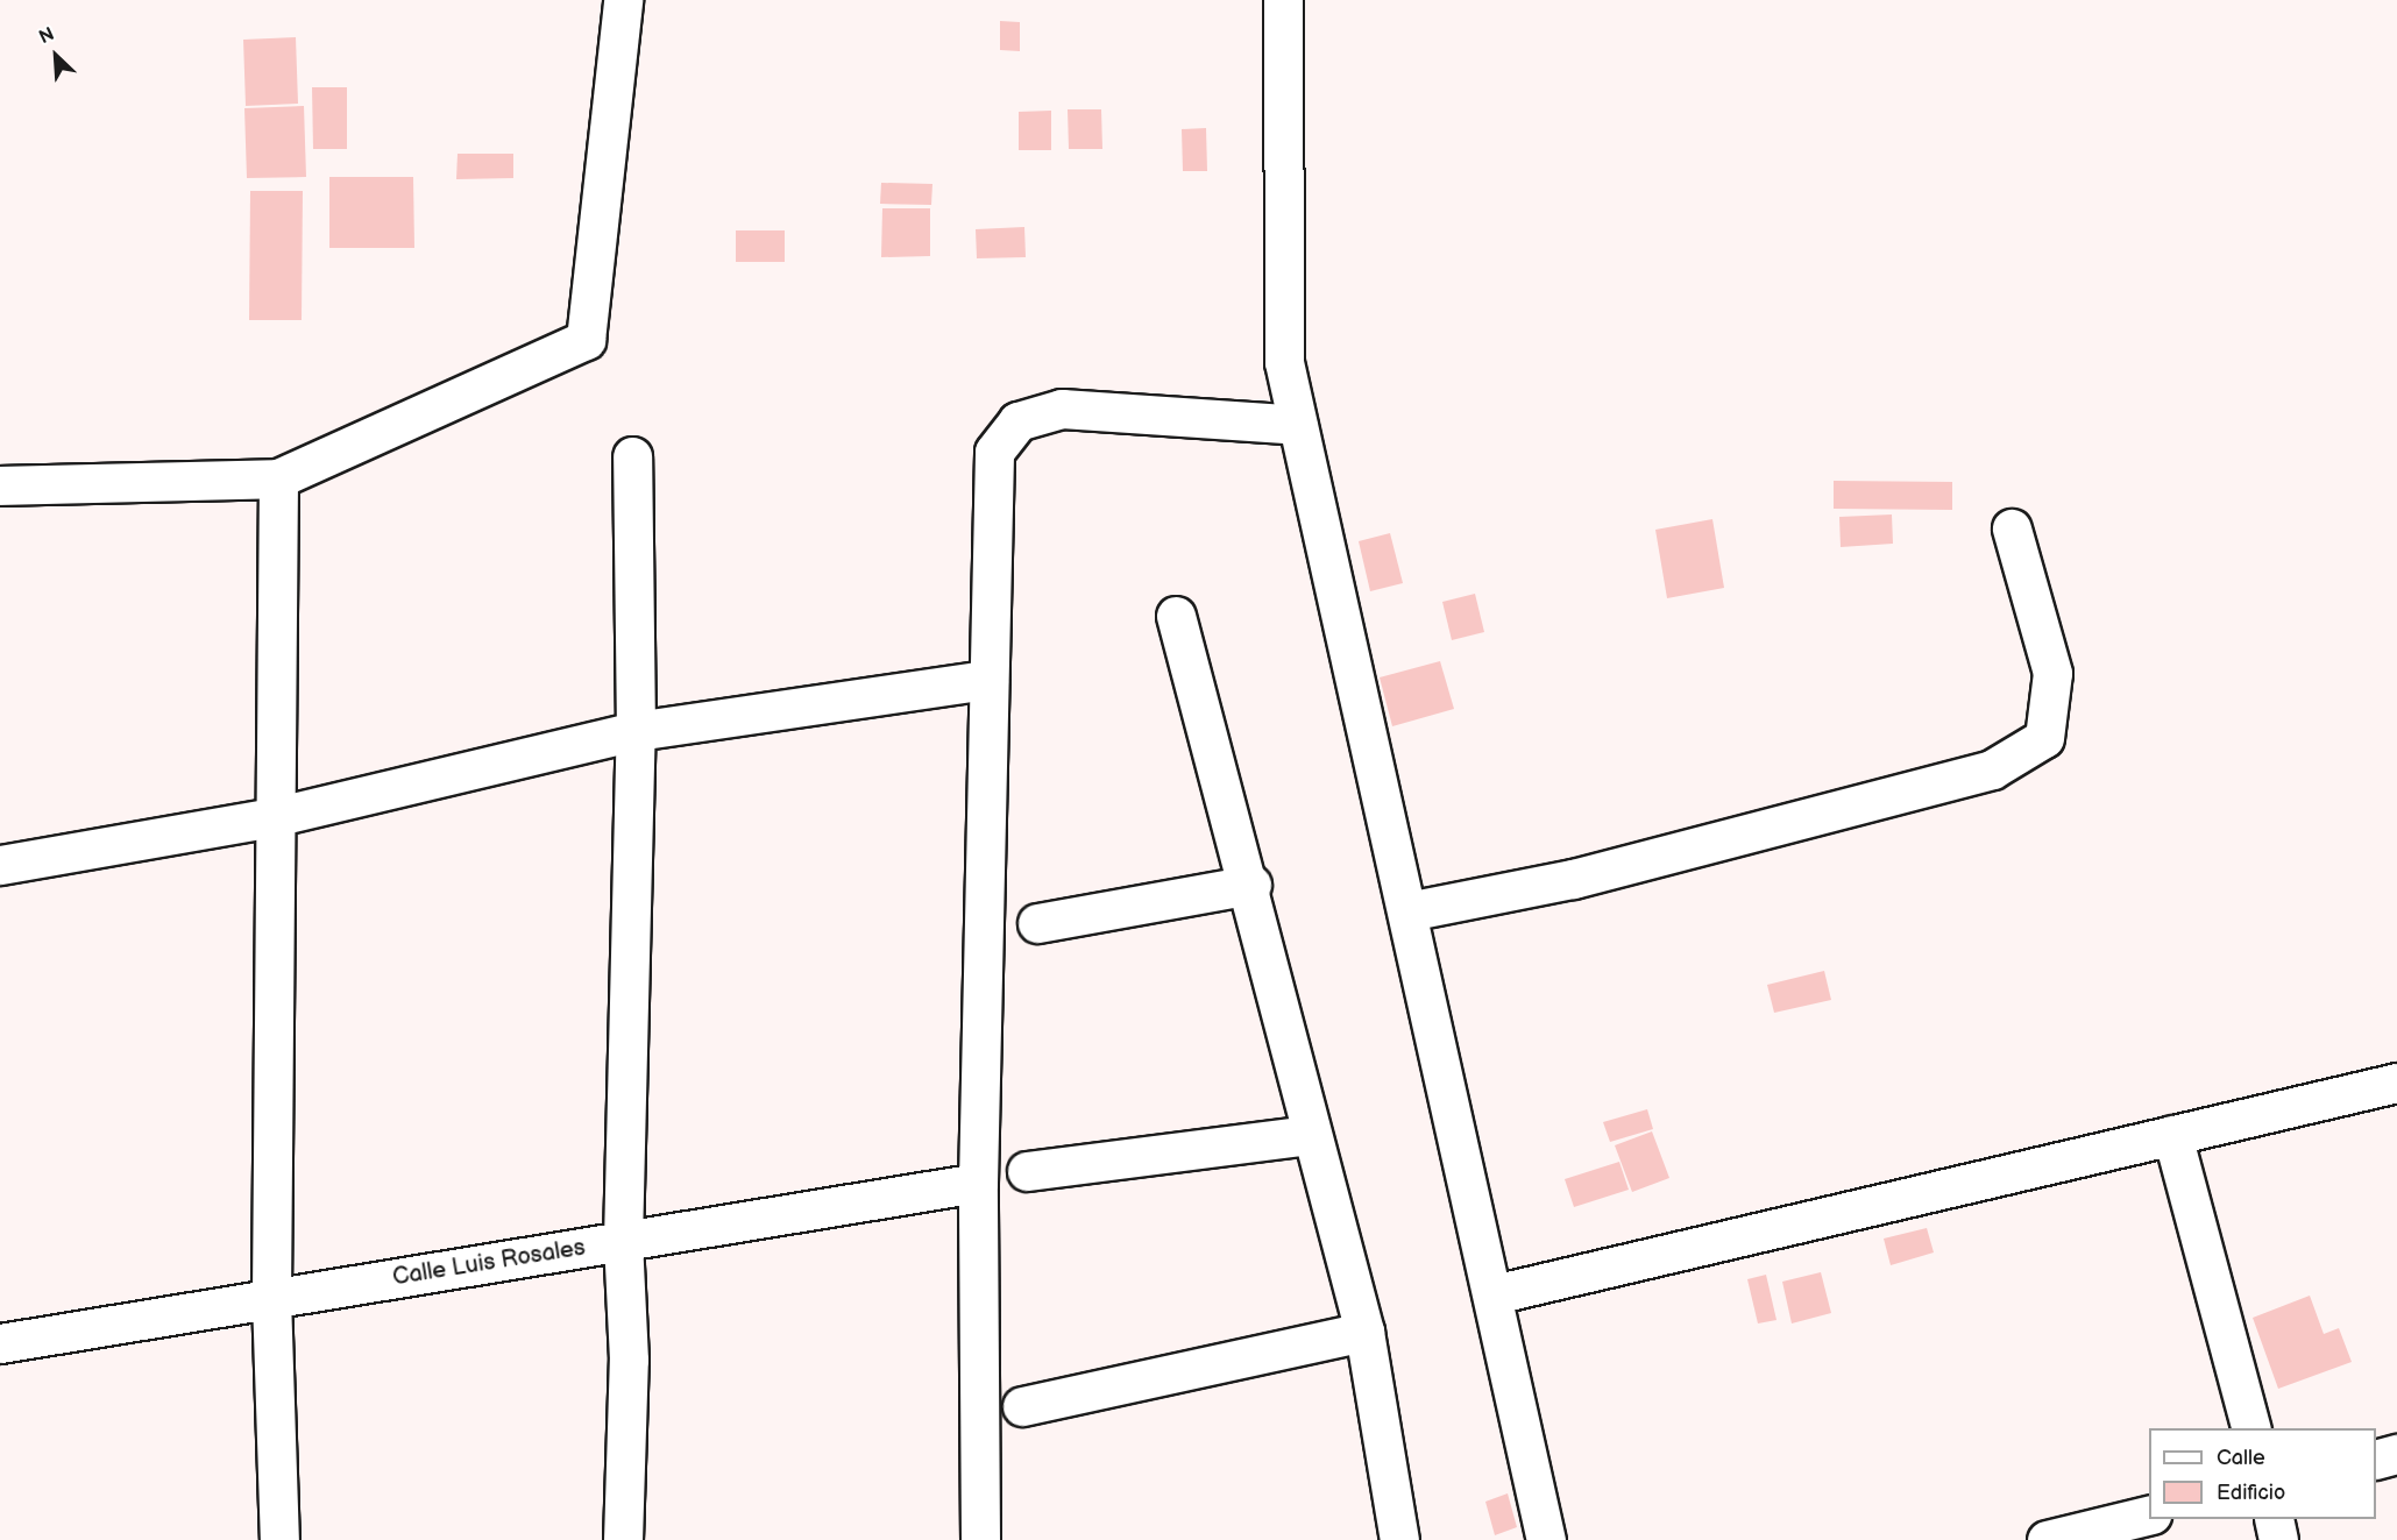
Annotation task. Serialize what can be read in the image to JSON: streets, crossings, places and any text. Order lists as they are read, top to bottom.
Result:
{
  "streets": {
    "street": ["Calle Luis Rosales"]
  },
  "legend": ["Calle", "Edificio"],
  "north": "top left"
}
